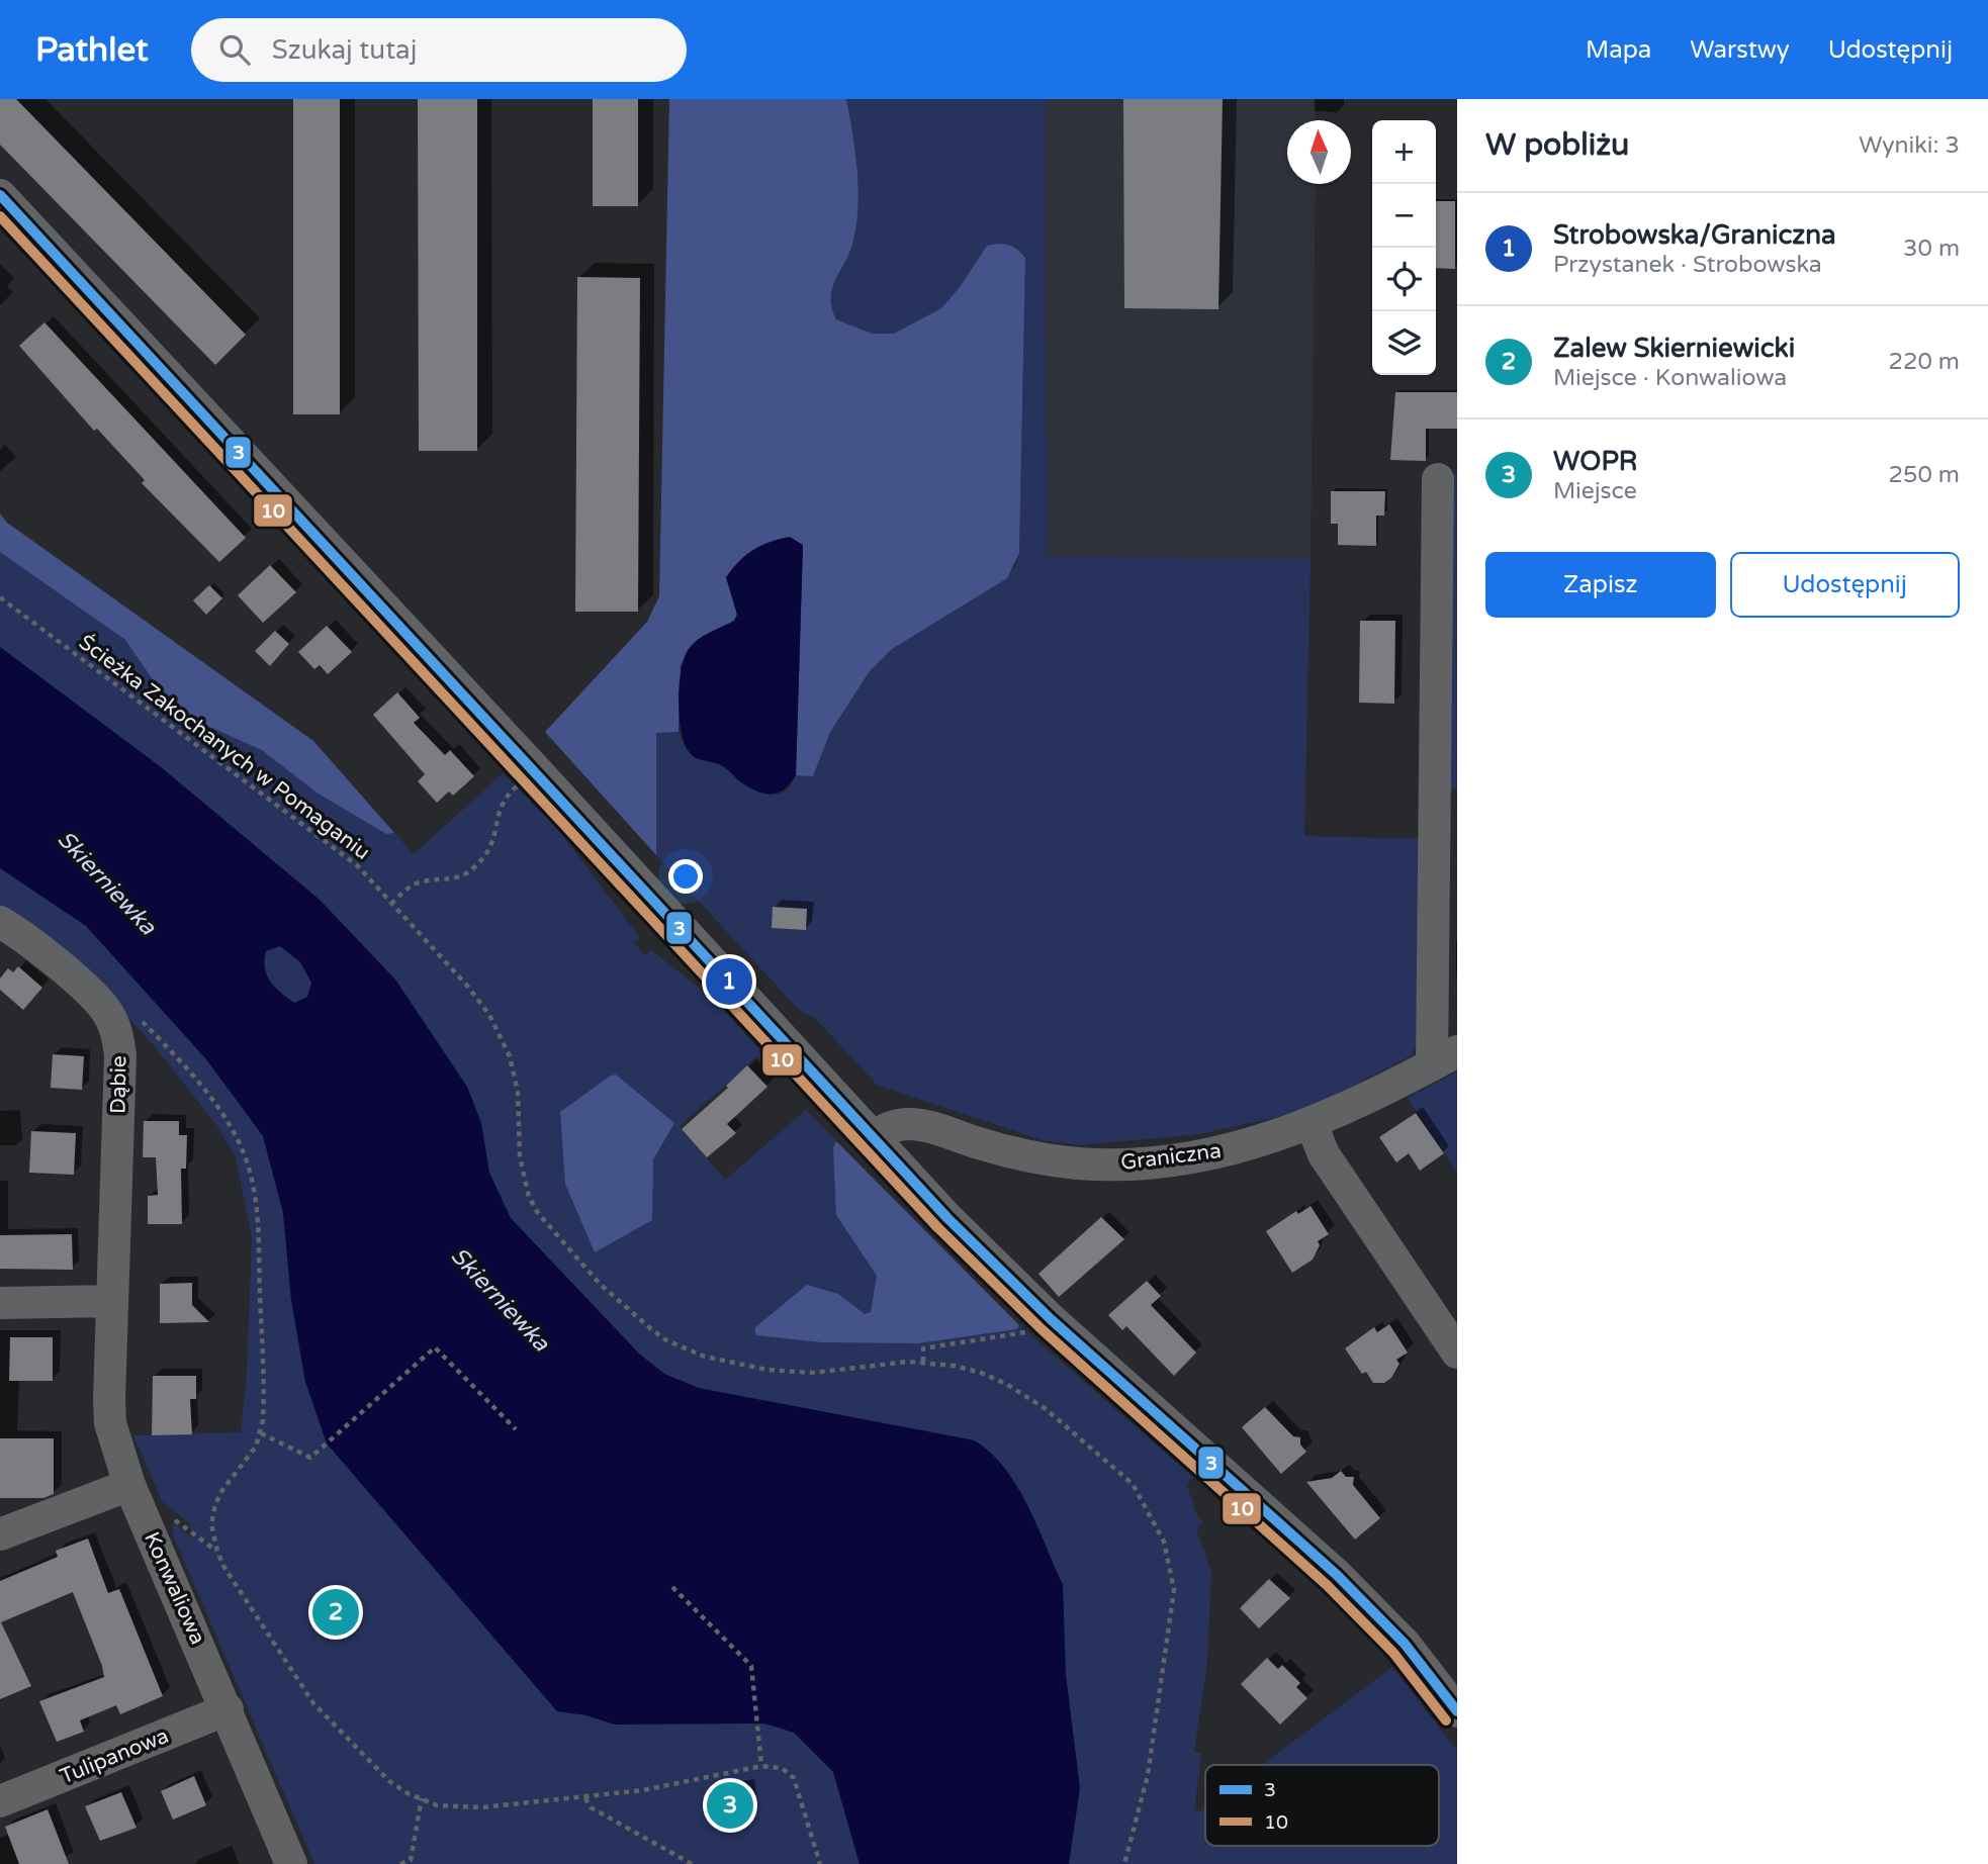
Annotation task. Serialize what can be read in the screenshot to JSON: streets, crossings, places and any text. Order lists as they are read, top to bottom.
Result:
{
  "streets": {
    "street": [
      "Dąbie",
      "Graniczna",
      "Konwaliowa",
      "Tulipanowa"
    ],
    "path": ["Ścieżka Zakochanych w Pomaganiu"]
  },
  "crossings": [
    ["Dąbie", "Konwaliowa"],
    ["Konwaliowa", "Tulipanowa"]
  ],
  "water": ["Skierniewka"],
  "lines": ["transit line 3", "transit line 10"],
  "legend": ["3", "10"],
  "north": "top",
  "page": {
    "header": "Pathlet",
    "search": "Szukaj tutaj",
    "nav": ["Mapa", "Warstwy", "Udostępnij"],
    "heading": ["W pobliżu", "Wyniki: 3"],
    "map_buttons": ["+", "−"],
    "list": [
      {
        "mark": "1",
        "name": "Strobowska/Graniczna",
        "note": "Przystanek · Strobowska",
        "value": "30 m"
      },
      {
        "mark": "2",
        "name": "Zalew Skierniewicki",
        "note": "Miejsce · Konwaliowa",
        "value": "220 m"
      },
      {
        "mark": "3",
        "name": "WOPR",
        "note": "Miejsce",
        "value": "250 m"
      }
    ],
    "buttons": ["Zapisz", "Udostępnij"],
    "pins": ["1", "2", "3"]
  }
}
